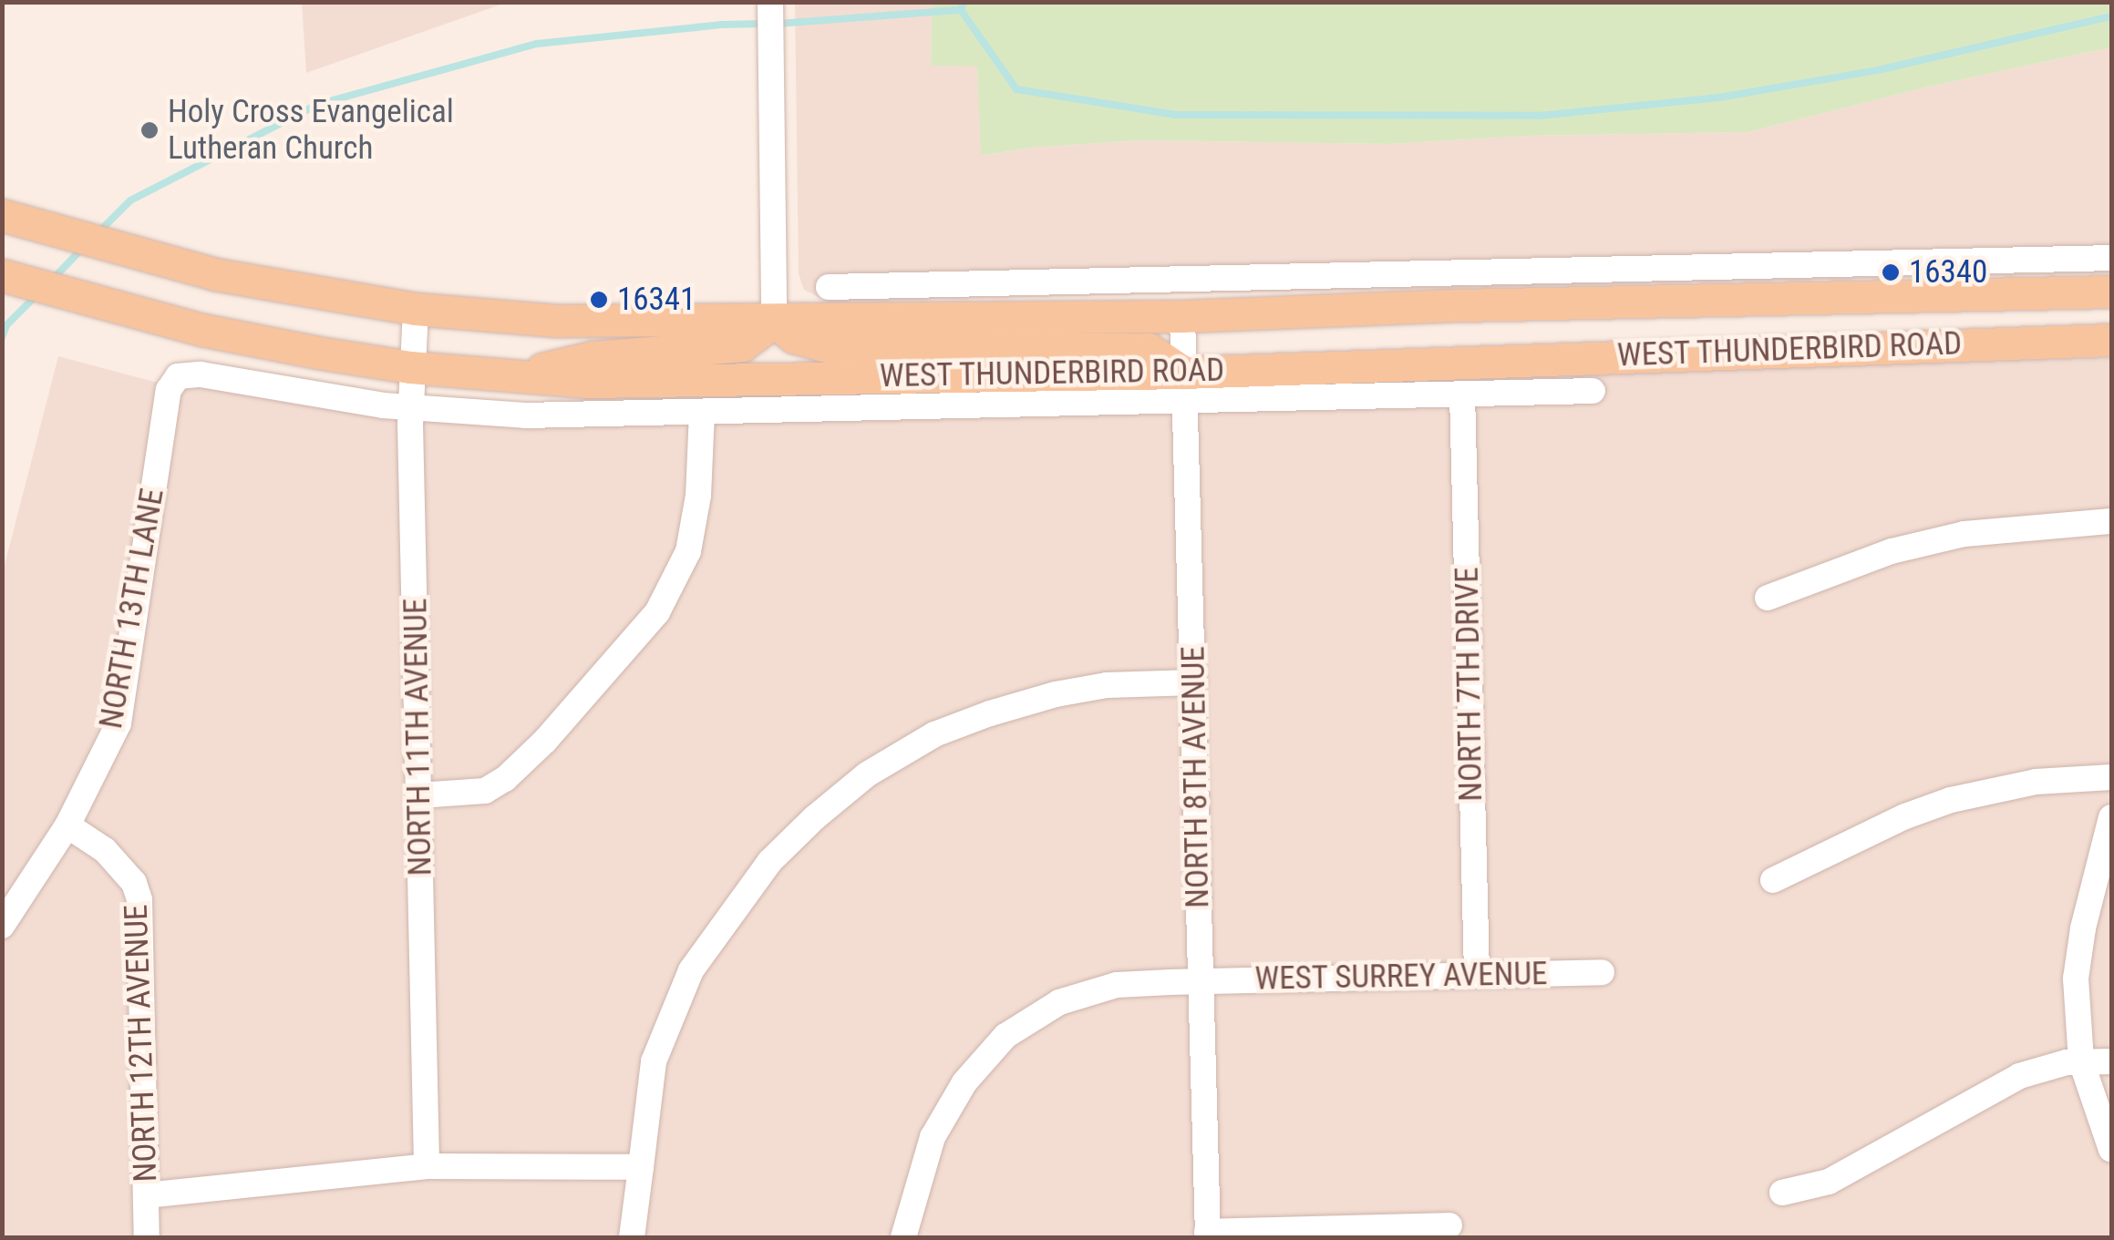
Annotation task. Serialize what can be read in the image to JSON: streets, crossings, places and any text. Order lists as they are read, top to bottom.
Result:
{
  "streets": {
    "main road": ["WEST THUNDERBIRD ROAD"],
    "street": [
      "NORTH 13TH LANE",
      "NORTH 7TH DRIVE",
      "NORTH 11TH AVENUE",
      "NORTH 8TH AVENUE",
      "WEST SURREY AVENUE",
      "NORTH 12TH AVENUE"
    ]
  },
  "crossings": [
    ["WEST THUNDERBIRD ROAD", "NORTH 13TH LANE"],
    ["WEST THUNDERBIRD ROAD", "NORTH 7TH DRIVE"],
    ["WEST THUNDERBIRD ROAD", "NORTH 11TH AVENUE"],
    ["WEST THUNDERBIRD ROAD", "NORTH 8TH AVENUE"],
    ["NORTH 13TH LANE", "NORTH 12TH AVENUE"],
    ["NORTH 7TH DRIVE", "WEST SURREY AVENUE"],
    ["NORTH 8TH AVENUE", "WEST SURREY AVENUE"]
  ],
  "places": ["Holy Cross Evangelical Lutheran Church", "16340", "16341"]
}
